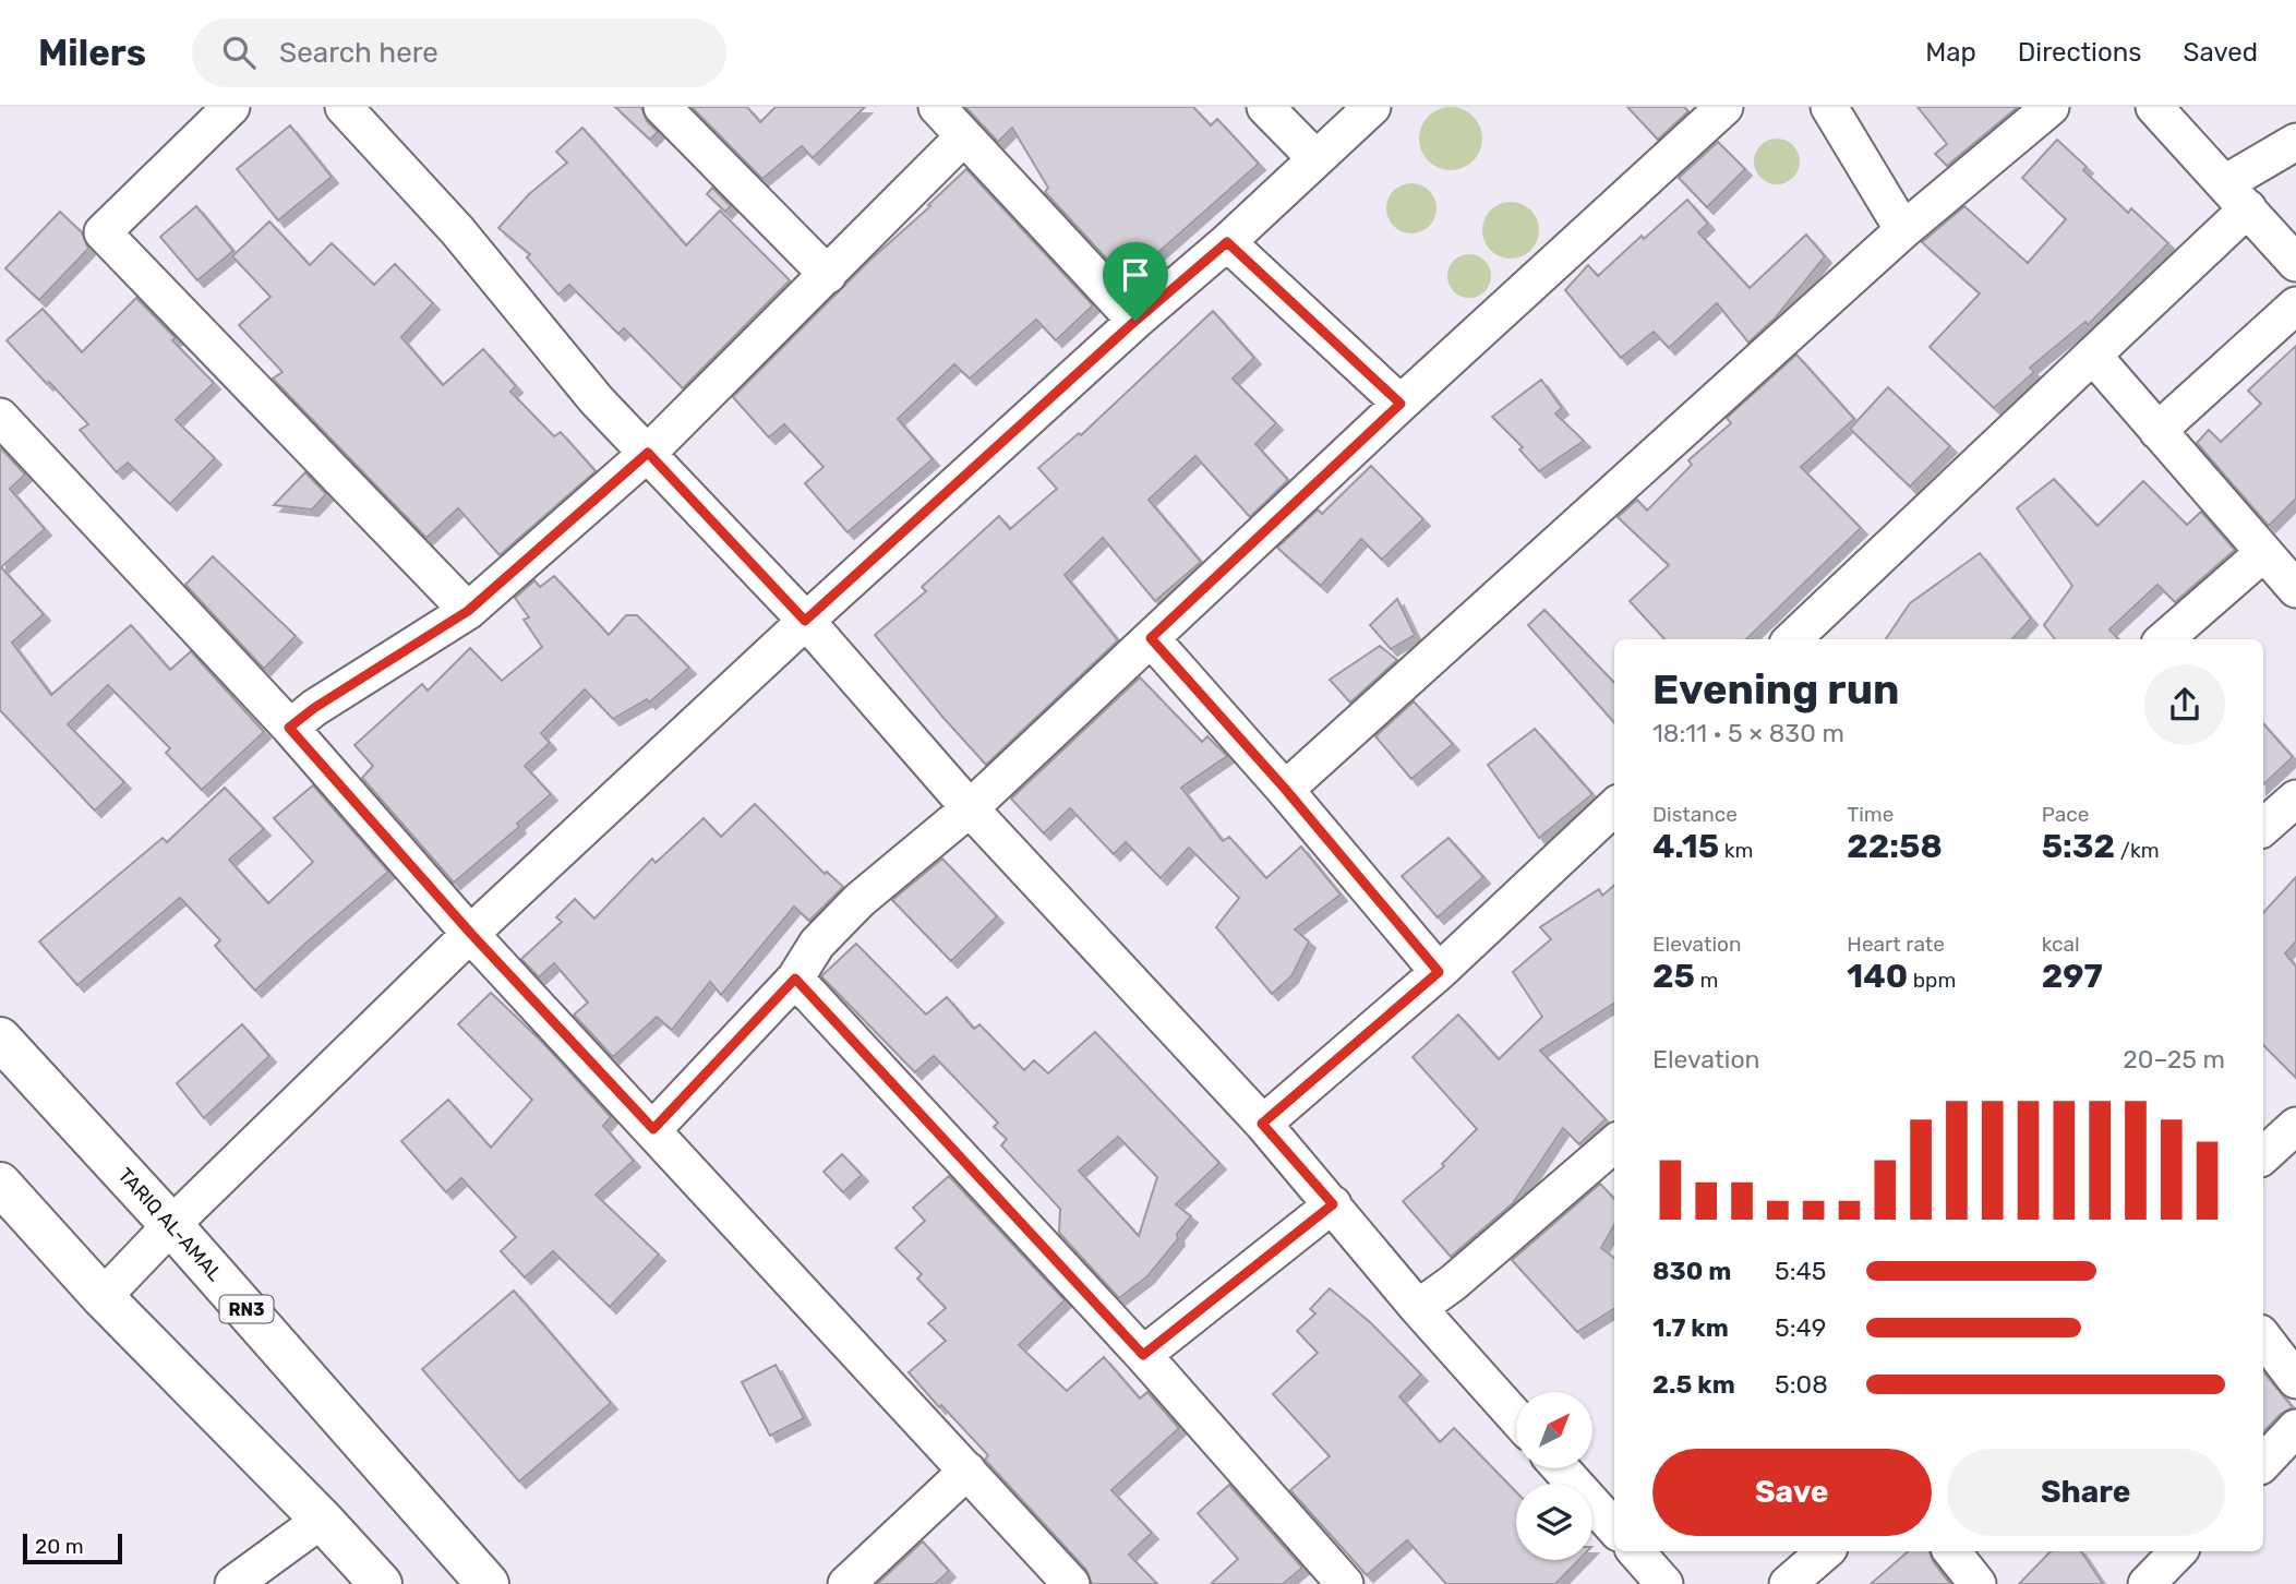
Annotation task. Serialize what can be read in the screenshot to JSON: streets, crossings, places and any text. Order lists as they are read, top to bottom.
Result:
{
  "streets": {
    "highway": ["TARIQ AL-AMAL", "RN3"]
  },
  "scale_bar": "20 m",
  "north": "top right",
  "page": {
    "header": "Milers",
    "search": "Search here",
    "nav": ["Map", "Directions", "Saved"],
    "heading": ["Evening run", "18:11 · 5 × 830 m"],
    "stats": [
      ["Distance", "4.15 km"],
      ["Time", "22:58"],
      ["Pace", "5:32 /km"],
      ["Elevation", "25 m"],
      ["Heart rate", "140 bpm"],
      ["kcal", "297"]
    ],
    "chart": ["Elevation", "20–25 m"],
    "list": [
      {
        "name": "830 m",
        "note": "5:45"
      },
      {
        "name": "1.7 km",
        "note": "5:49"
      },
      {
        "name": "2.5 km",
        "note": "5:08"
      }
    ],
    "buttons": ["Save", "Share"],
    "scale": "20 m"
  }
}
